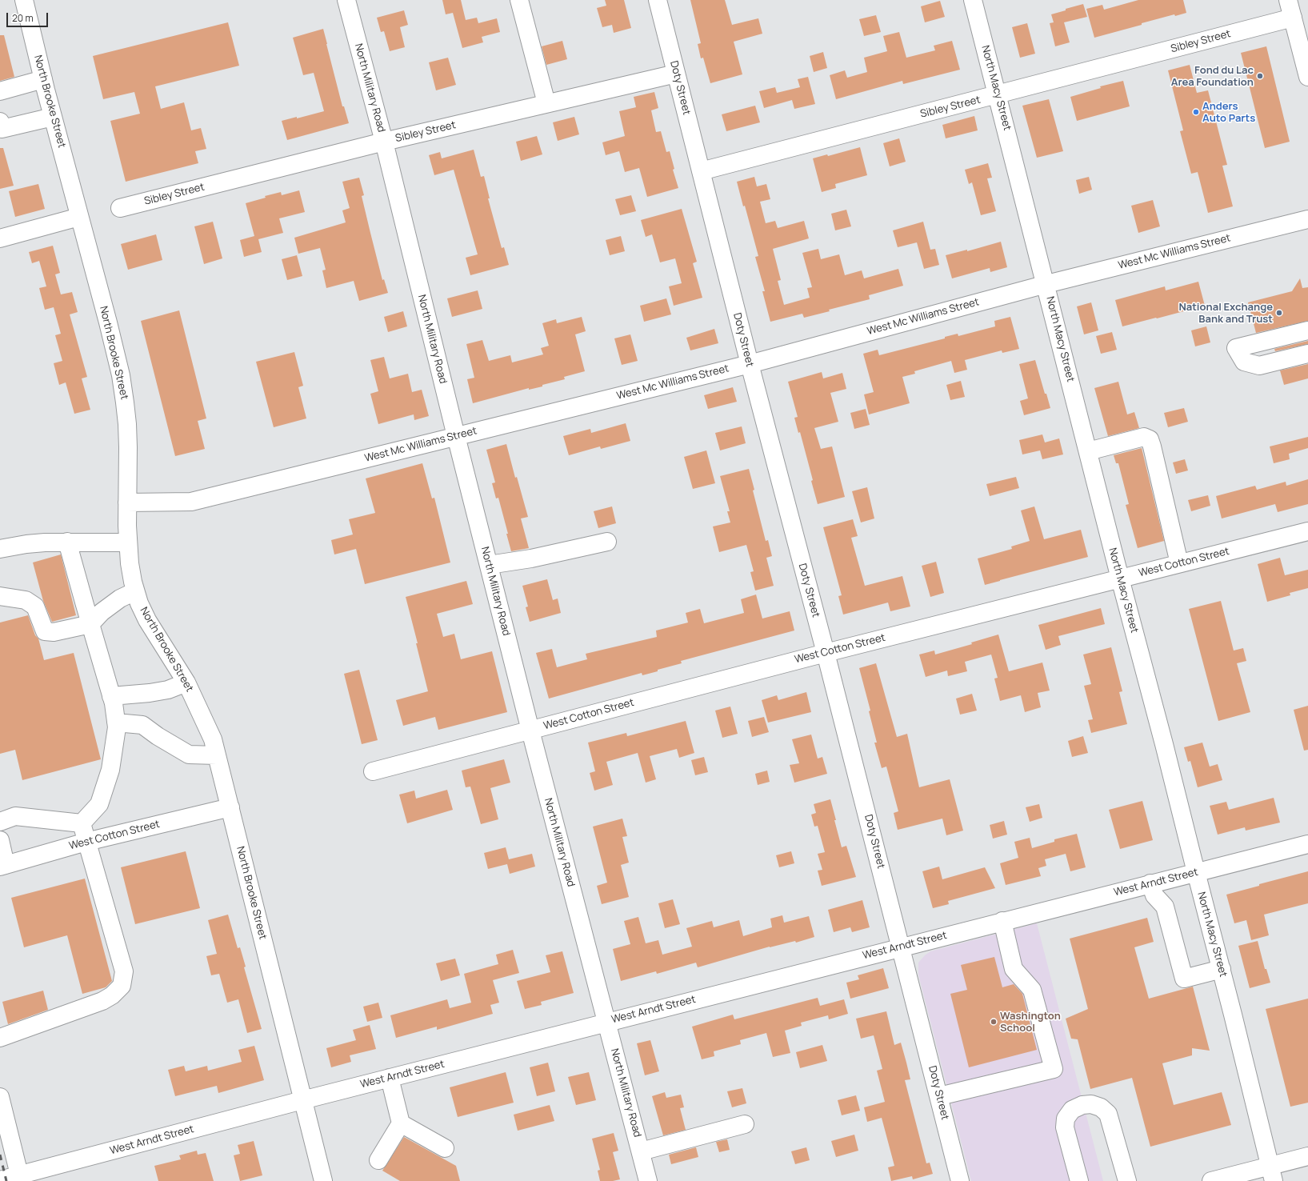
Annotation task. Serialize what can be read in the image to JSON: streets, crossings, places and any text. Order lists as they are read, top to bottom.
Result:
{
  "streets": {
    "street": [
      "Sibley Street",
      "North Military Road",
      "Doty Street",
      "North Macy Street",
      "North Brooke Street",
      "West Mc Williams Street",
      "West Cotton Street",
      "West Arndt Street"
    ]
  },
  "crossings": [
    ["Sibley Street", "North Military Road"],
    ["Sibley Street", "Doty Street"],
    ["Sibley Street", "North Macy Street"],
    ["North Military Road", "West Mc Williams Street"],
    ["North Military Road", "West Cotton Street"],
    ["North Military Road", "West Arndt Street"],
    ["Doty Street", "West Mc Williams Street"],
    ["Doty Street", "West Cotton Street"],
    ["Doty Street", "West Arndt Street"],
    ["North Macy Street", "West Mc Williams Street"],
    ["North Macy Street", "West Cotton Street"],
    ["North Macy Street", "West Arndt Street"],
    ["North Brooke Street", "West Mc Williams Street"],
    ["North Brooke Street", "West Cotton Street"],
    ["North Brooke Street", "West Arndt Street"]
  ],
  "places": [
    "Fond du Lac Area Foundation",
    "Anders Auto Parts",
    "National Exchange Bank and Trust",
    "Washington School"
  ],
  "scale_bar": "20 m"
}
